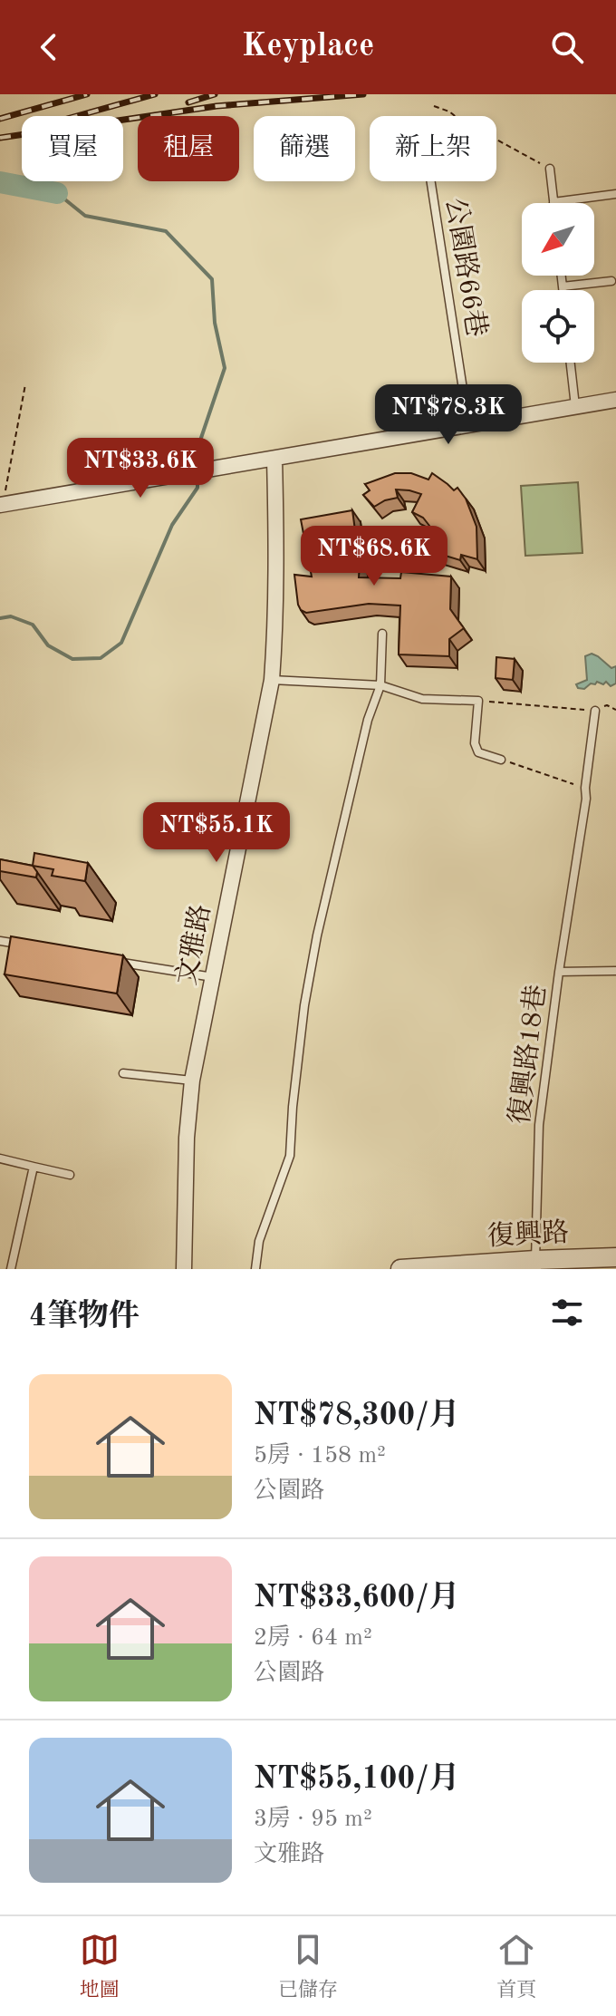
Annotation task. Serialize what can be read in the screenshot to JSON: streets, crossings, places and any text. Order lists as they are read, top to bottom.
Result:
{
  "streets": {
    "street": ["文雅路", "復興路"],
    "lane": ["公園路66巷", "復興路18巷"]
  },
  "crossings": [
    ["復興路18巷", "復興路"]
  ],
  "north": "bottom left",
  "page": {
    "header": "Keyplace",
    "chip": [
      "買屋",
      "租屋",
      "篩選",
      "新上架"
    ],
    "price": [
      "NT$78.3K",
      "NT$33.6K",
      "NT$68.6K",
      "NT$55.1K"
    ],
    "heading": "4筆物件",
    "list": [
      {
        "name": "NT$78,300/月",
        "note": "5房 · 158 m² · 公園路"
      },
      {
        "name": "NT$33,600/月",
        "note": "2房 · 64 m² · 公園路"
      },
      {
        "name": "NT$55,100/月",
        "note": "3房 · 95 m² · 文雅路"
      }
    ],
    "tabs": ["地圖", "已儲存", "首頁"]
  }
}
